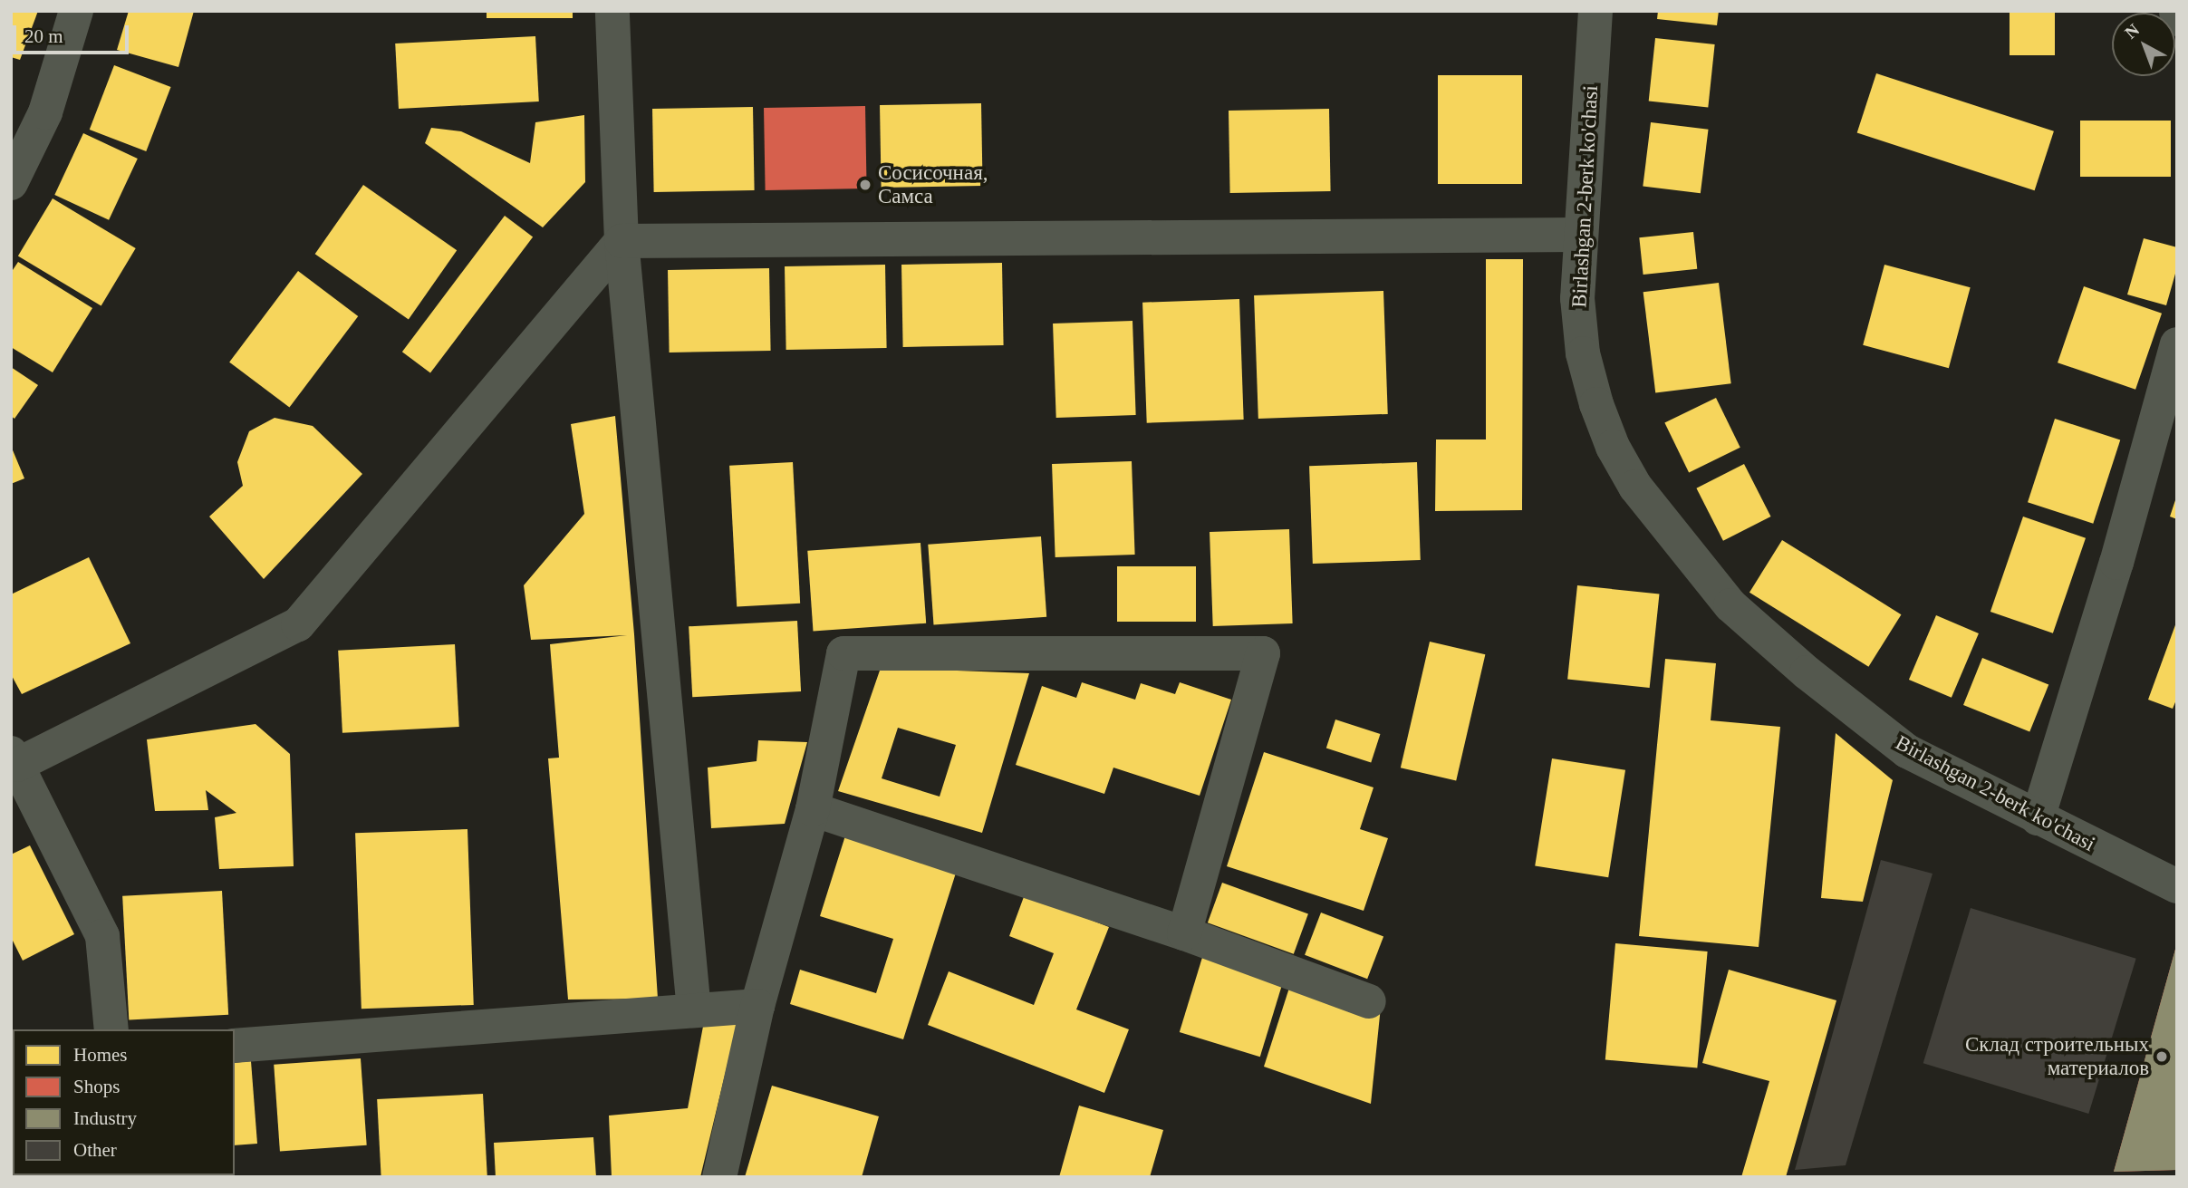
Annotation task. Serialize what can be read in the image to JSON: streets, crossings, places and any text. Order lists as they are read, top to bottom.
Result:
{
  "streets": {
    "street": ["Birlashgan 2-berk ko'chasi"]
  },
  "places": ["Сосисочная, Самса", "Склад строительных материалов"],
  "legend": [
    "Homes",
    "Shops",
    "Industry",
    "Other"
  ],
  "scale_bar": "20 m",
  "north": "top left"
}
